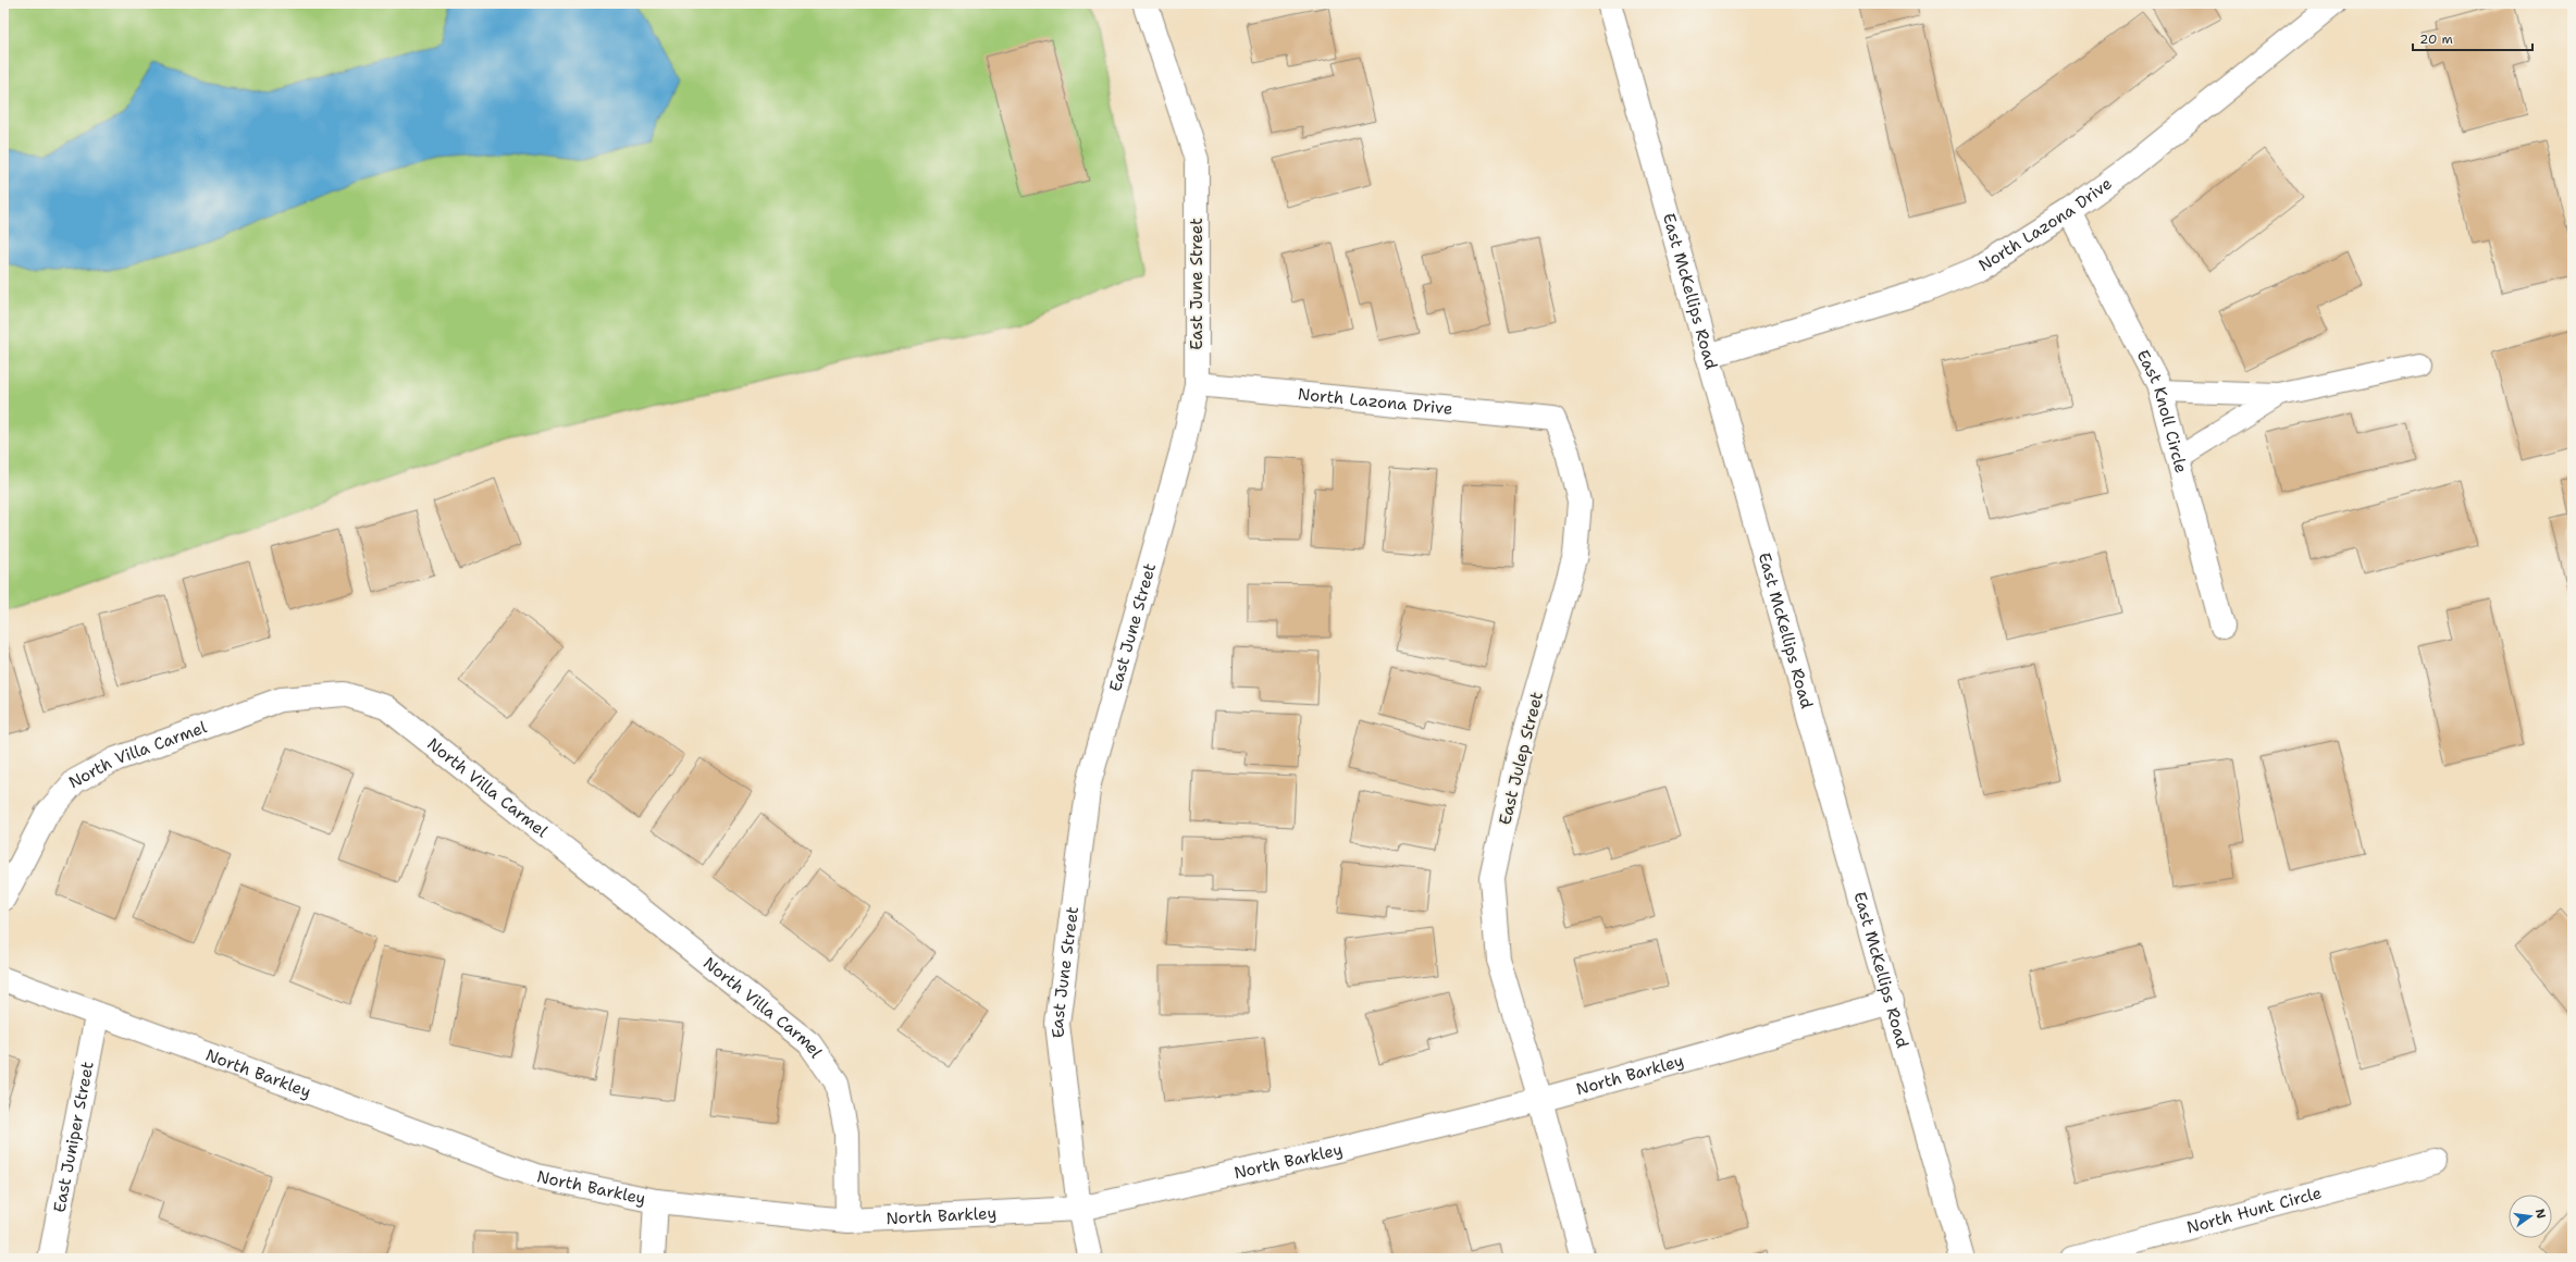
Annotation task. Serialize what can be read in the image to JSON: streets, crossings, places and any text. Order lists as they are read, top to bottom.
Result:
{
  "streets": {
    "street": [
      "North Lazona Drive",
      "East June Street",
      "East McKellips Road",
      "East Knoll Circle",
      "North Villa Carmel",
      "East Julep Street",
      "North Barkley",
      "East Juniper Street",
      "North Hunt Circle"
    ]
  },
  "crossings": [
    ["North Lazona Drive", "East June Street"],
    ["North Lazona Drive", "East McKellips Road"],
    ["North Lazona Drive", "East Knoll Circle"],
    ["North Lazona Drive", "East Julep Street"],
    ["East June Street", "North Barkley"],
    ["East McKellips Road", "North Barkley"],
    ["North Villa Carmel", "North Barkley"],
    ["East Julep Street", "North Barkley"],
    ["North Barkley", "East Juniper Street"]
  ],
  "scale_bar": "20 m",
  "north": "right"
}
